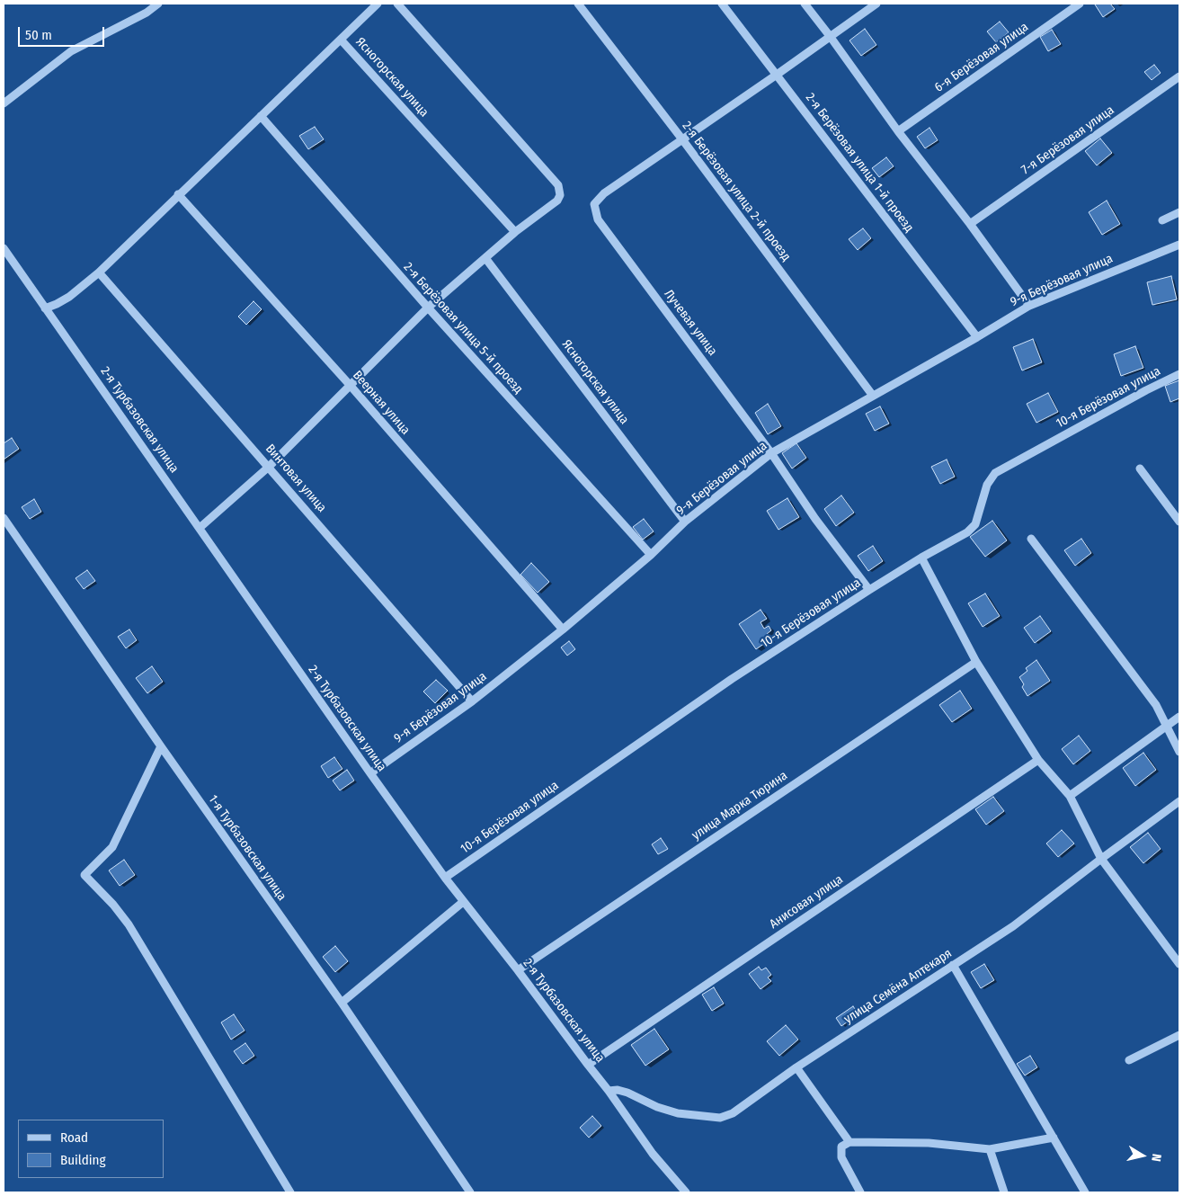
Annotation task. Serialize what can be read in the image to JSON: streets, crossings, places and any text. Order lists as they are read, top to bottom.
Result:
{
  "streets": {
    "street": [
      "6-я Берёзовая улица",
      "Ясногорская улица",
      "7-я Берёзовая улица",
      "2-я Берёзовая улица 1-й проезд",
      "2-я Берёзовая улица 2-й проезд",
      "9-я Берёзовая улица",
      "Лучевая улица",
      "2-я Берёзовая улица 5-й проезд",
      "10-я Берёзовая улица",
      "Веерная улица",
      "2-я Турбазовская улица",
      "Винтовая улица",
      "улица Марка Тюрина",
      "1-я Турбазовская улица",
      "Анисовая улица",
      "улица Семёна Аптекаря"
    ]
  },
  "crossings": [
    ["Ясногорская улица", "9-я Берёзовая улица"],
    ["2-я Берёзовая улица 1-й проезд", "9-я Берёзовая улица"],
    ["2-я Берёзовая улица 2-й проезд", "9-я Берёзовая улица"],
    ["2-я Берёзовая улица 2-й проезд", "Лучевая улица"],
    ["9-я Берёзовая улица", "Лучевая улица"],
    ["9-я Берёзовая улица", "2-я Берёзовая улица 5-й проезд"],
    ["9-я Берёзовая улица", "Веерная улица"],
    ["9-я Берёзовая улица", "2-я Турбазовская улица"],
    ["9-я Берёзовая улица", "Винтовая улица"],
    ["Лучевая улица", "10-я Берёзовая улица"],
    ["10-я Берёзовая улица", "2-я Турбазовская улица"],
    ["2-я Турбазовская улица", "улица Марка Тюрина"],
    ["2-я Турбазовская улица", "Анисовая улица"],
    ["2-я Турбазовская улица", "улица Семёна Аптекаря"]
  ],
  "legend": ["Road", "Building"],
  "scale_bar": "50 m",
  "north": "right"
}
